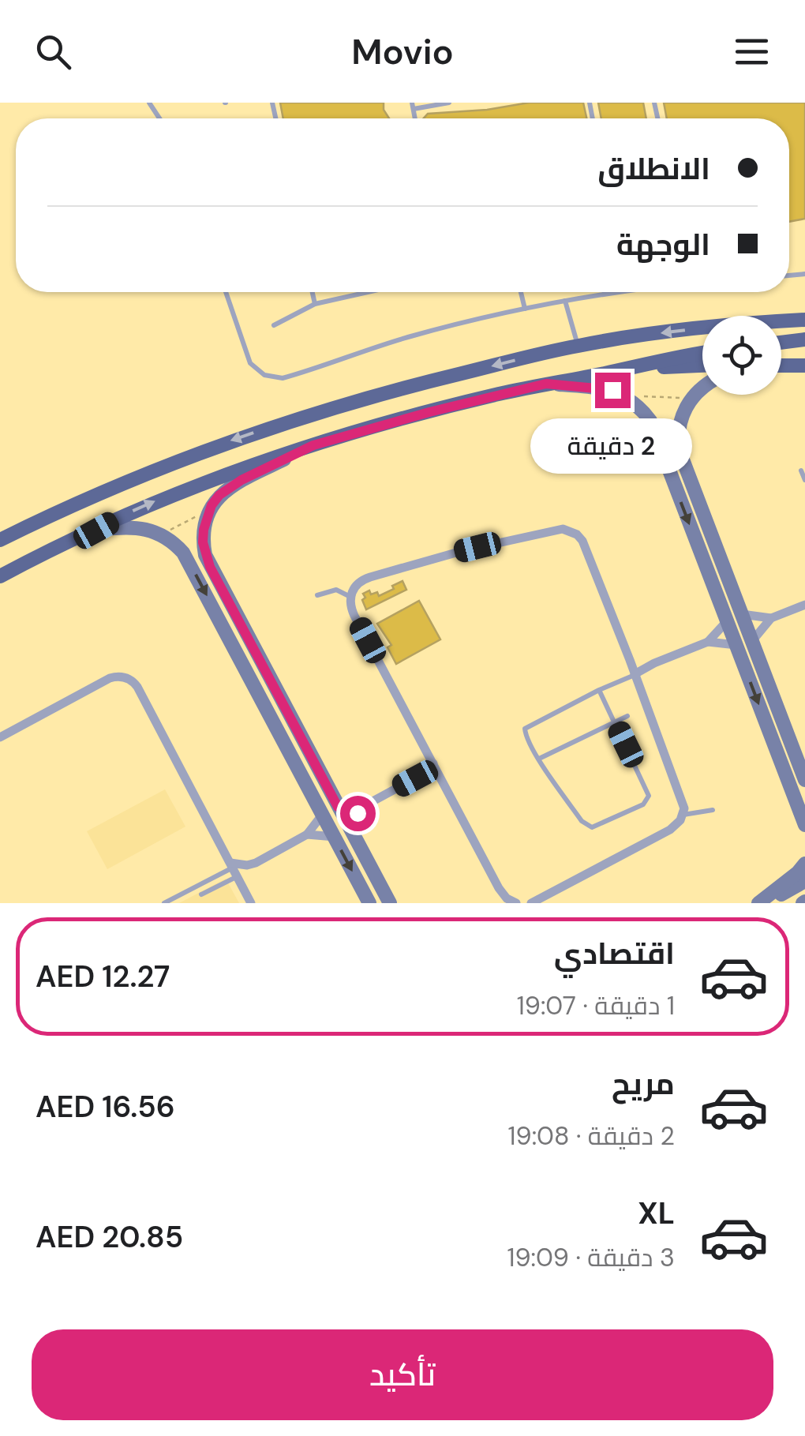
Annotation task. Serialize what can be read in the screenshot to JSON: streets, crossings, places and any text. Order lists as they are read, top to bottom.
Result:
{
  "page": {
    "header": "Movio",
    "banner": ["الانطلاق", "الوجهة"],
    "bubble": "2 دقيقة",
    "list": [
      {
        "name": "اقتصادي",
        "note": "1 دقيقة · 19:07",
        "value": "AED 12.27"
      },
      {
        "name": "مريح",
        "note": "2 دقيقة · 19:08",
        "value": "AED 16.56"
      },
      {
        "name": "XL",
        "note": "3 دقيقة · 19:09",
        "value": "AED 20.85"
      }
    ],
    "buttons": "تأكيد"
  }
}
